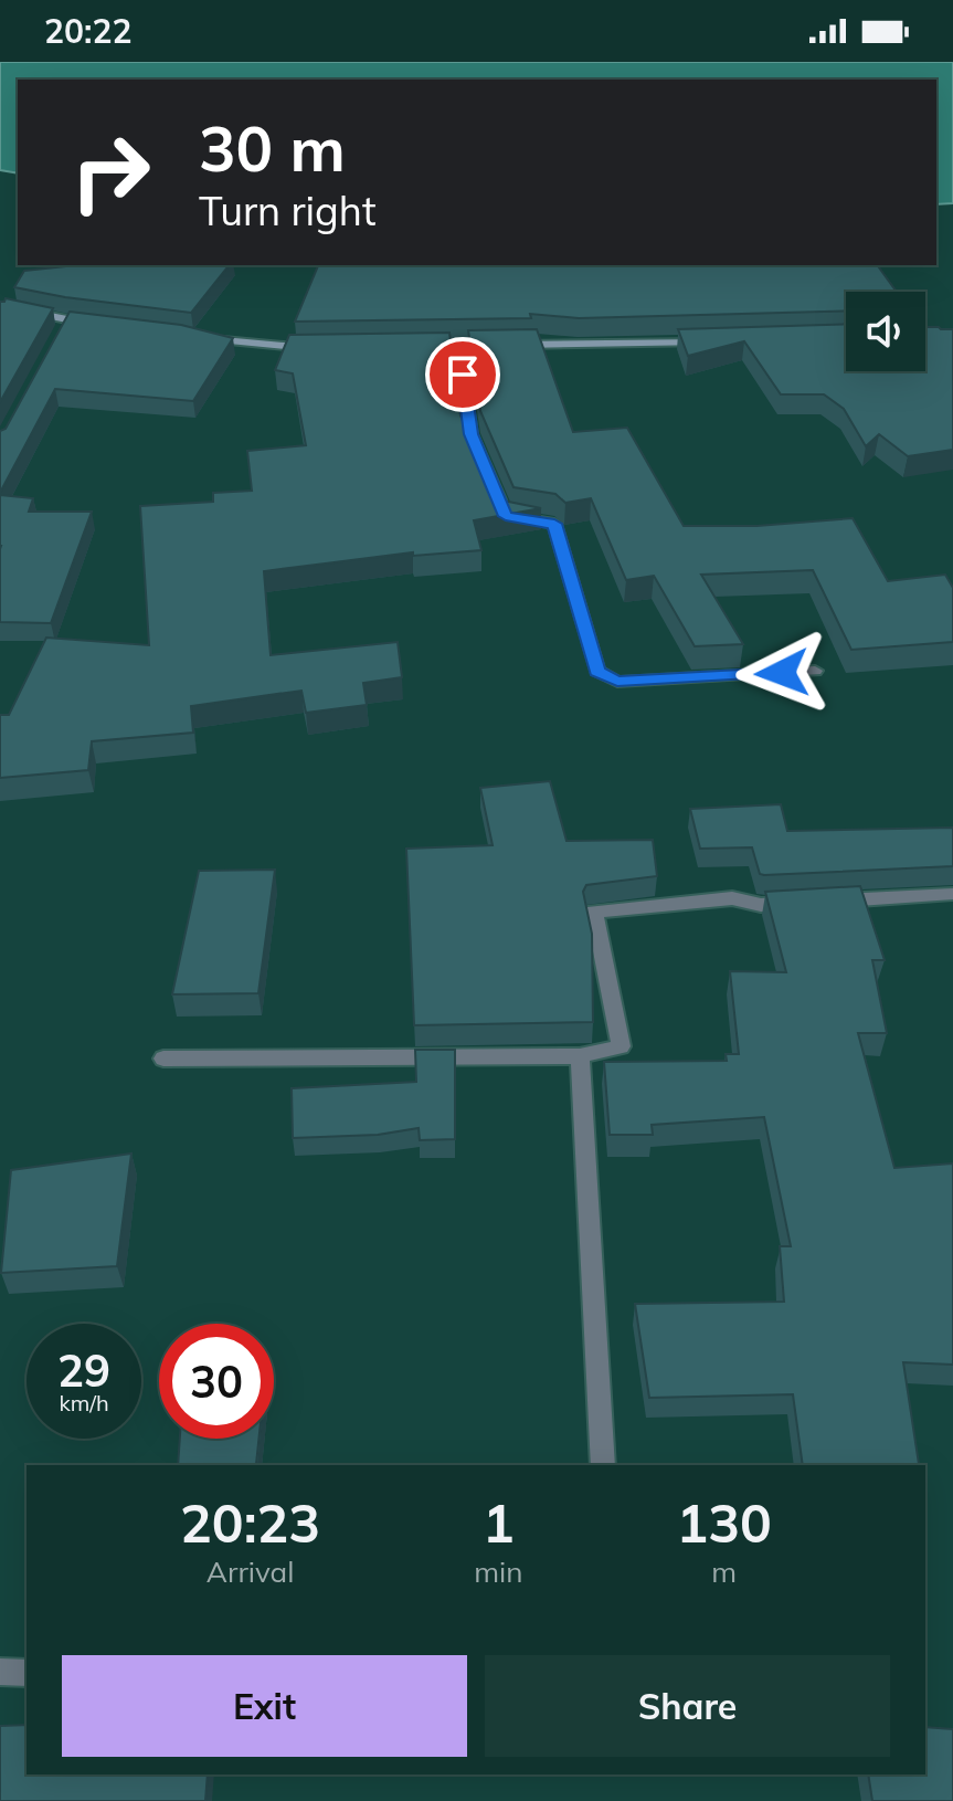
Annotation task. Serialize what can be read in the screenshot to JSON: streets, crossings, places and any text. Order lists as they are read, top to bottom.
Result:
{
  "page": {
    "status": "20:22",
    "turn": ["30 m", "Turn right"],
    "speed": "29 km/h",
    "limit": "30",
    "eta": [
      "20:23",
      "Arrival",
      "1",
      "min",
      "130",
      "m"
    ],
    "buttons": ["Exit", "Share"]
  }
}
